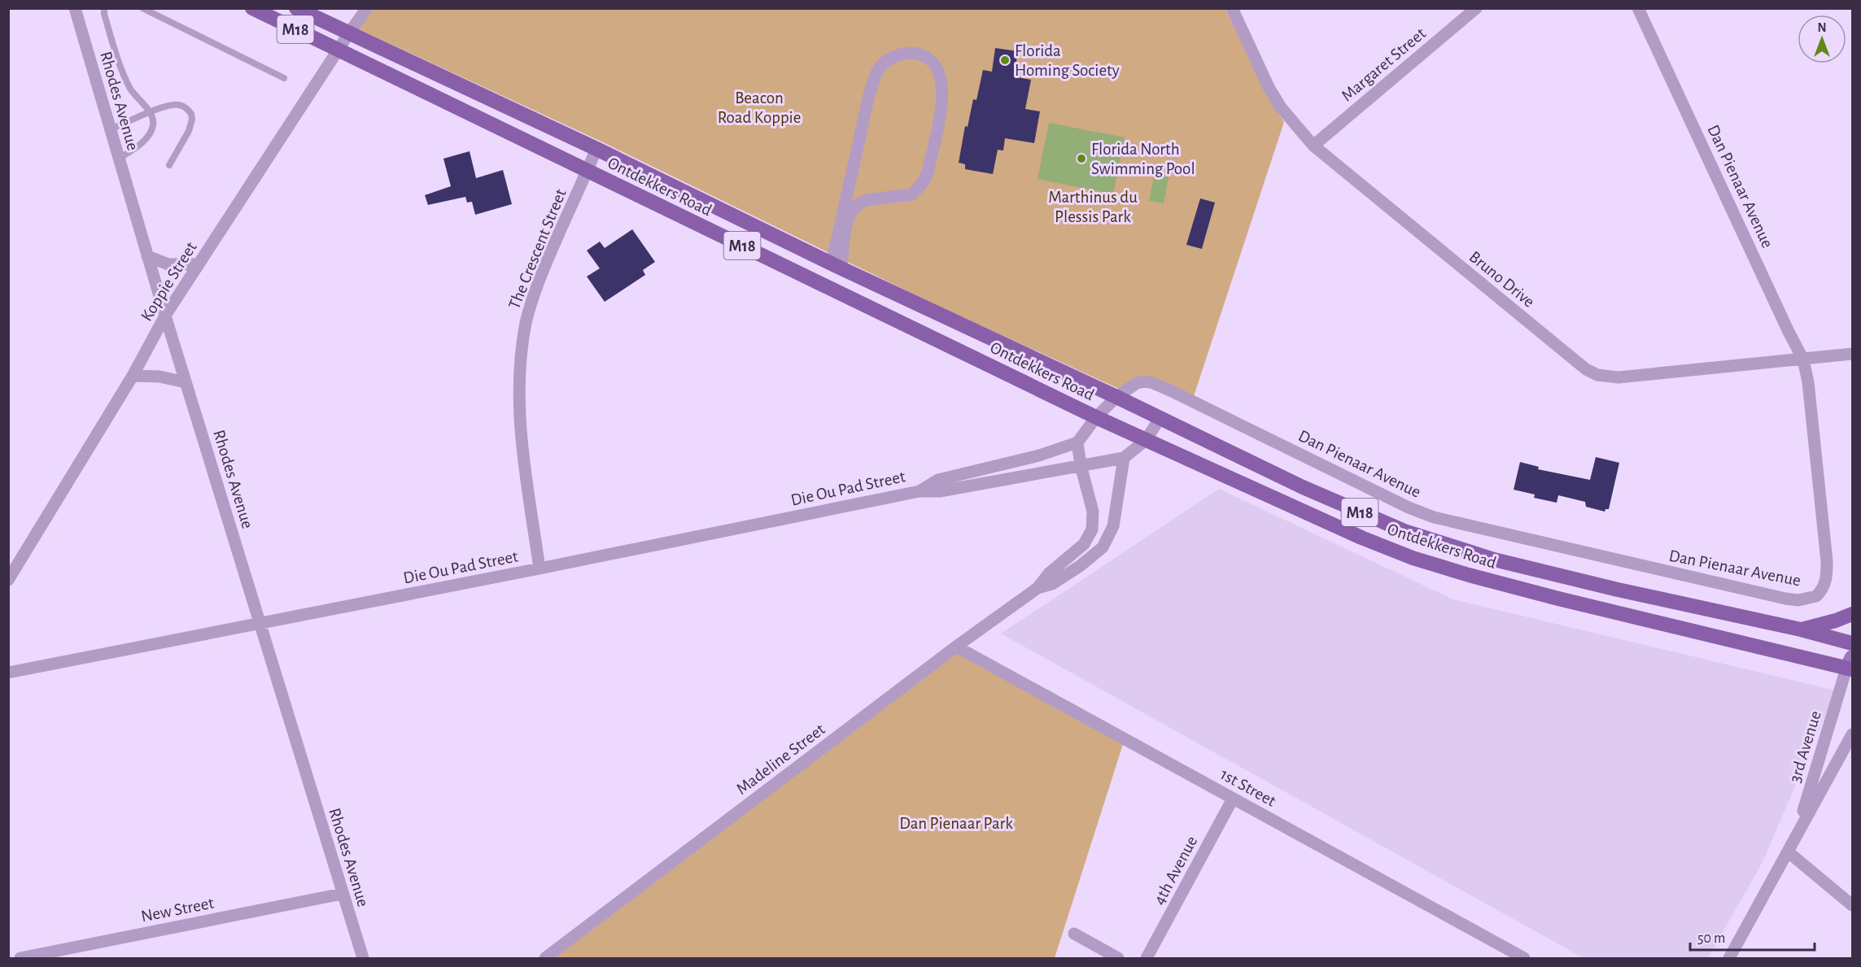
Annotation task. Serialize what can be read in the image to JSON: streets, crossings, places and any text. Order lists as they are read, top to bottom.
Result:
{
  "streets": {
    "main road": ["M18", "Ontdekkers Road"],
    "street": [
      "Margaret Street",
      "Rhodes Avenue",
      "Dan Pienaar Avenue",
      "The Crescent Street",
      "Bruno Drive",
      "Koppie Street",
      "Die Ou Pad Street",
      "3rd Avenue",
      "Madeline Street",
      "1st Street",
      "4th Avenue",
      "New Street"
    ]
  },
  "crossings": [
    ["Margaret Street", "Bruno Drive"],
    ["Rhodes Avenue", "Koppie Street"],
    ["Rhodes Avenue", "Die Ou Pad Street"],
    ["Rhodes Avenue", "New Street"],
    ["Ontdekkers Road", "Dan Pienaar Avenue"],
    ["Ontdekkers Road", "The Crescent Street"],
    ["Ontdekkers Road", "Koppie Street"],
    ["Ontdekkers Road", "Die Ou Pad Street"],
    ["Ontdekkers Road", "3rd Avenue"],
    ["Dan Pienaar Avenue", "Bruno Drive"],
    ["The Crescent Street", "Die Ou Pad Street"],
    ["Die Ou Pad Street", "Madeline Street"],
    ["Madeline Street", "1st Street"],
    ["1st Street", "4th Avenue"]
  ],
  "parks": ["Beacon Road Koppie", "Marthinus du Plessis Park", "Dan Pienaar Park"],
  "places": ["Florida Homing Society", "Florida North Swimming Pool"],
  "scale_bar": "50 m",
  "north": "top"
}
